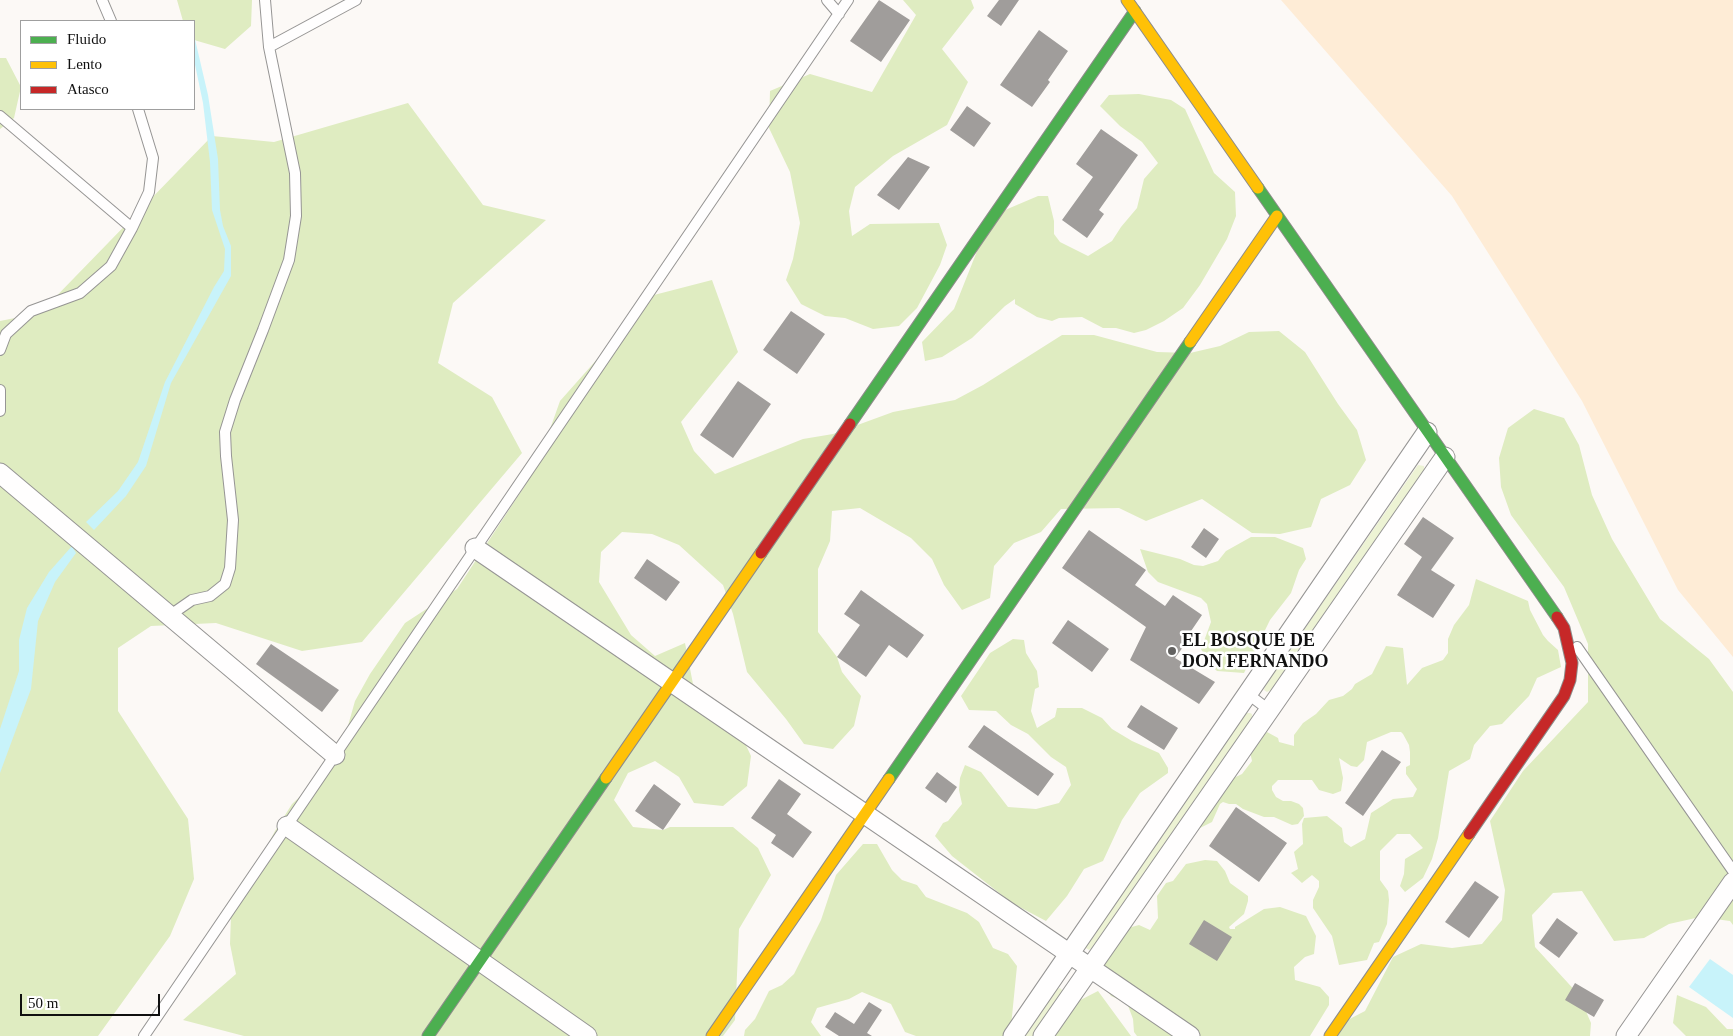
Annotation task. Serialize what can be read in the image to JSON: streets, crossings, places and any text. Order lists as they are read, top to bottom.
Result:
{
  "places": ["EL BOSQUE DE DON FERNANDO"],
  "legend": ["Fluido", "Lento", "Atasco"],
  "scale_bar": "50 m"
}
